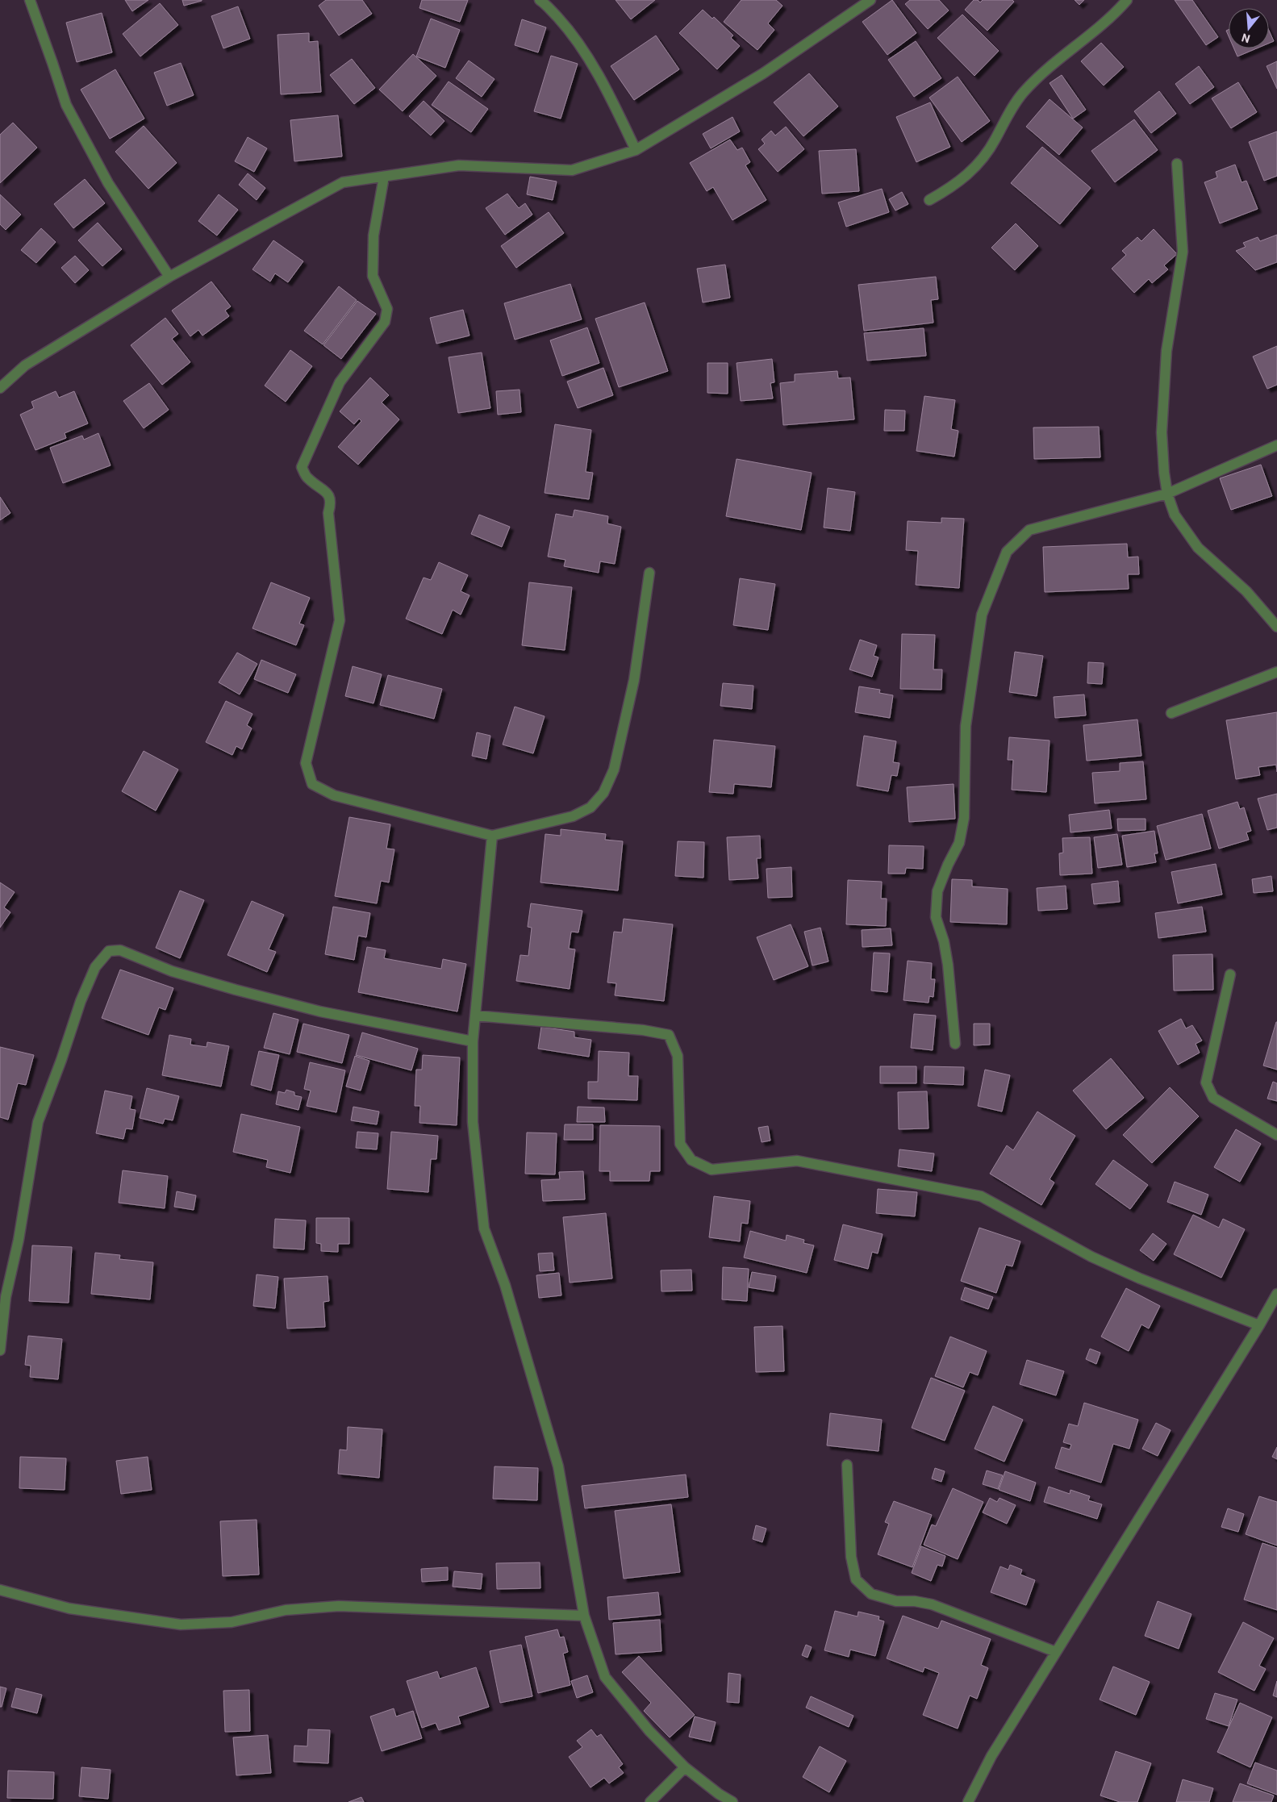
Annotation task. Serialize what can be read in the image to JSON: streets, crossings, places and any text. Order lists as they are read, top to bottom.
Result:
{
  "north": "bottom"
}
